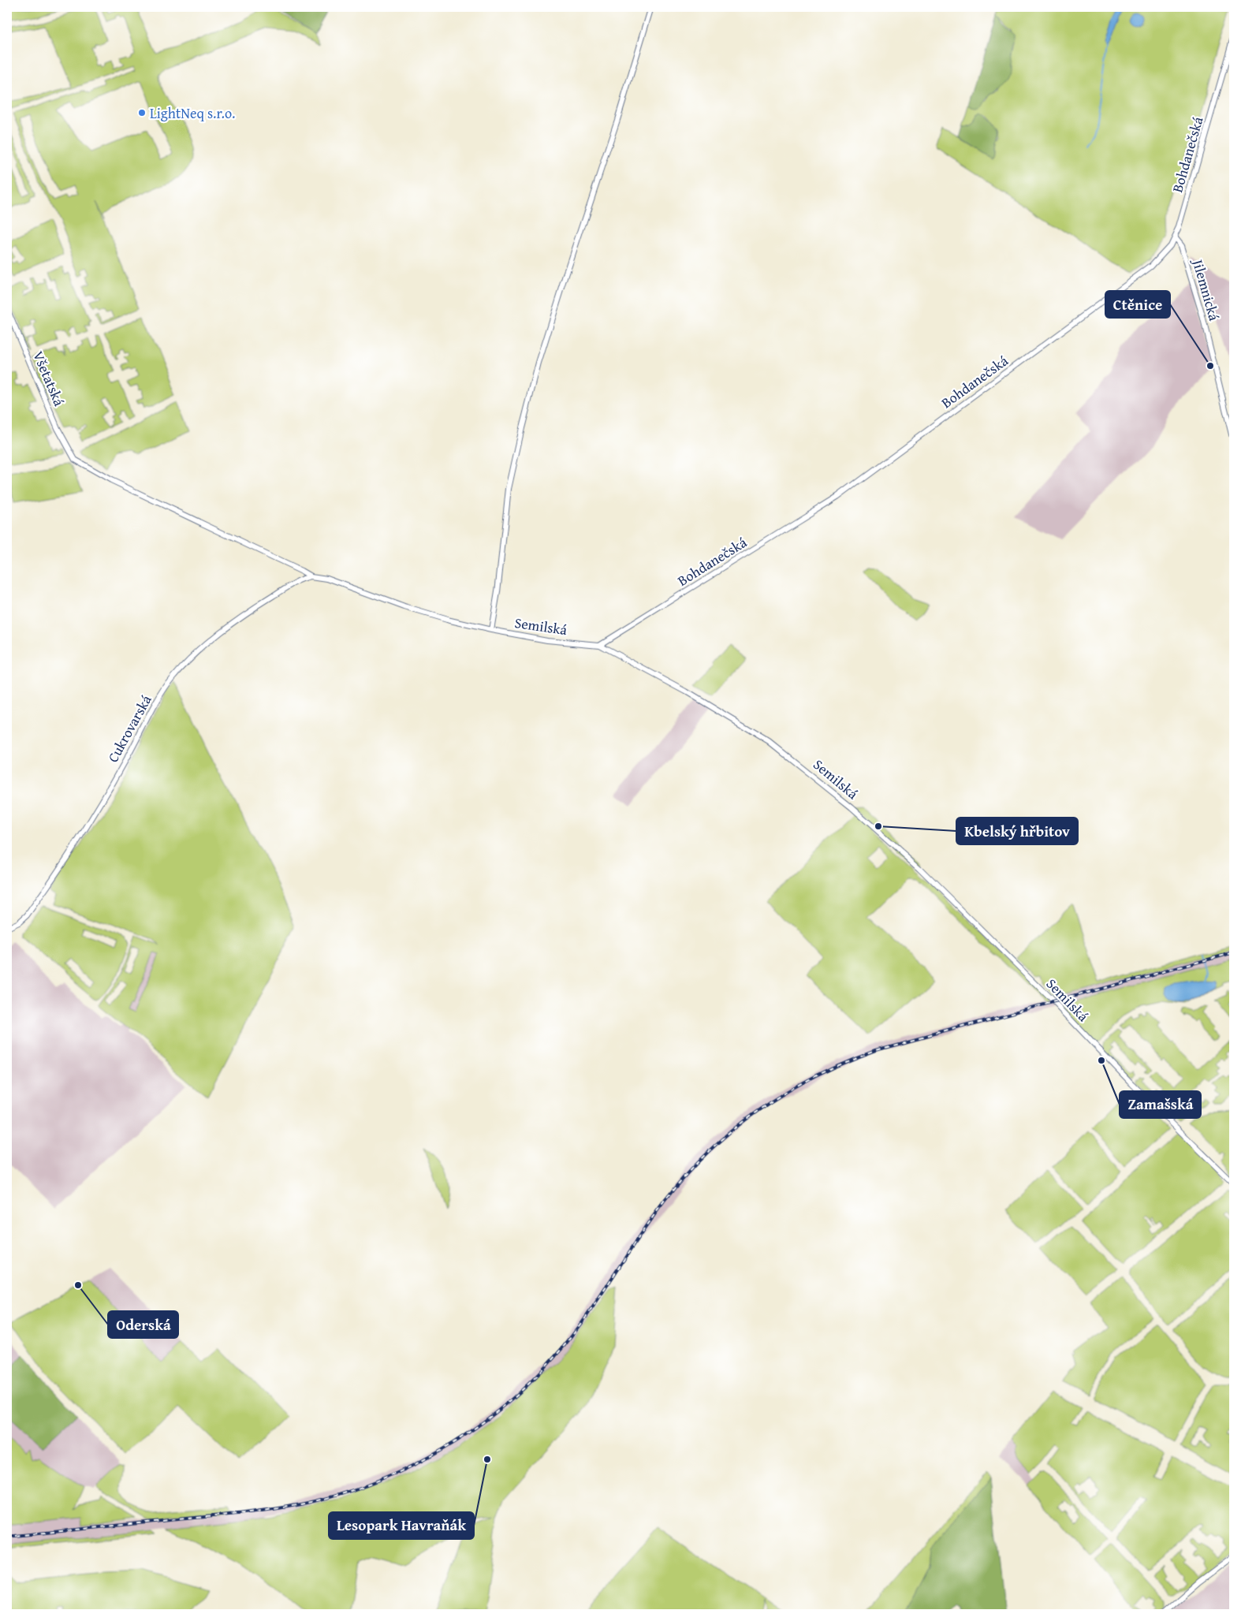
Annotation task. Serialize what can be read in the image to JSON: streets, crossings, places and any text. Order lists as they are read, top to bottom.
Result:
{
  "streets": {
    "street": [
      "Bohdanečská",
      "Jilemnická",
      "Všetatská",
      "Semilská",
      "Cukrovarská"
    ]
  },
  "crossings": [
    ["Bohdanečská", "Jilemnická"],
    ["Bohdanečská", "Semilská"],
    ["Všetatská", "Semilská"],
    ["Všetatská", "Cukrovarská"],
    ["Semilská", "Cukrovarská"]
  ],
  "places": [
    "LightNeq s.r.o.",
    "Ctěnice",
    "Kbelský hřbitov",
    "Zamašská",
    "Oderská",
    "Lesopark Havraňák"
  ]
}
